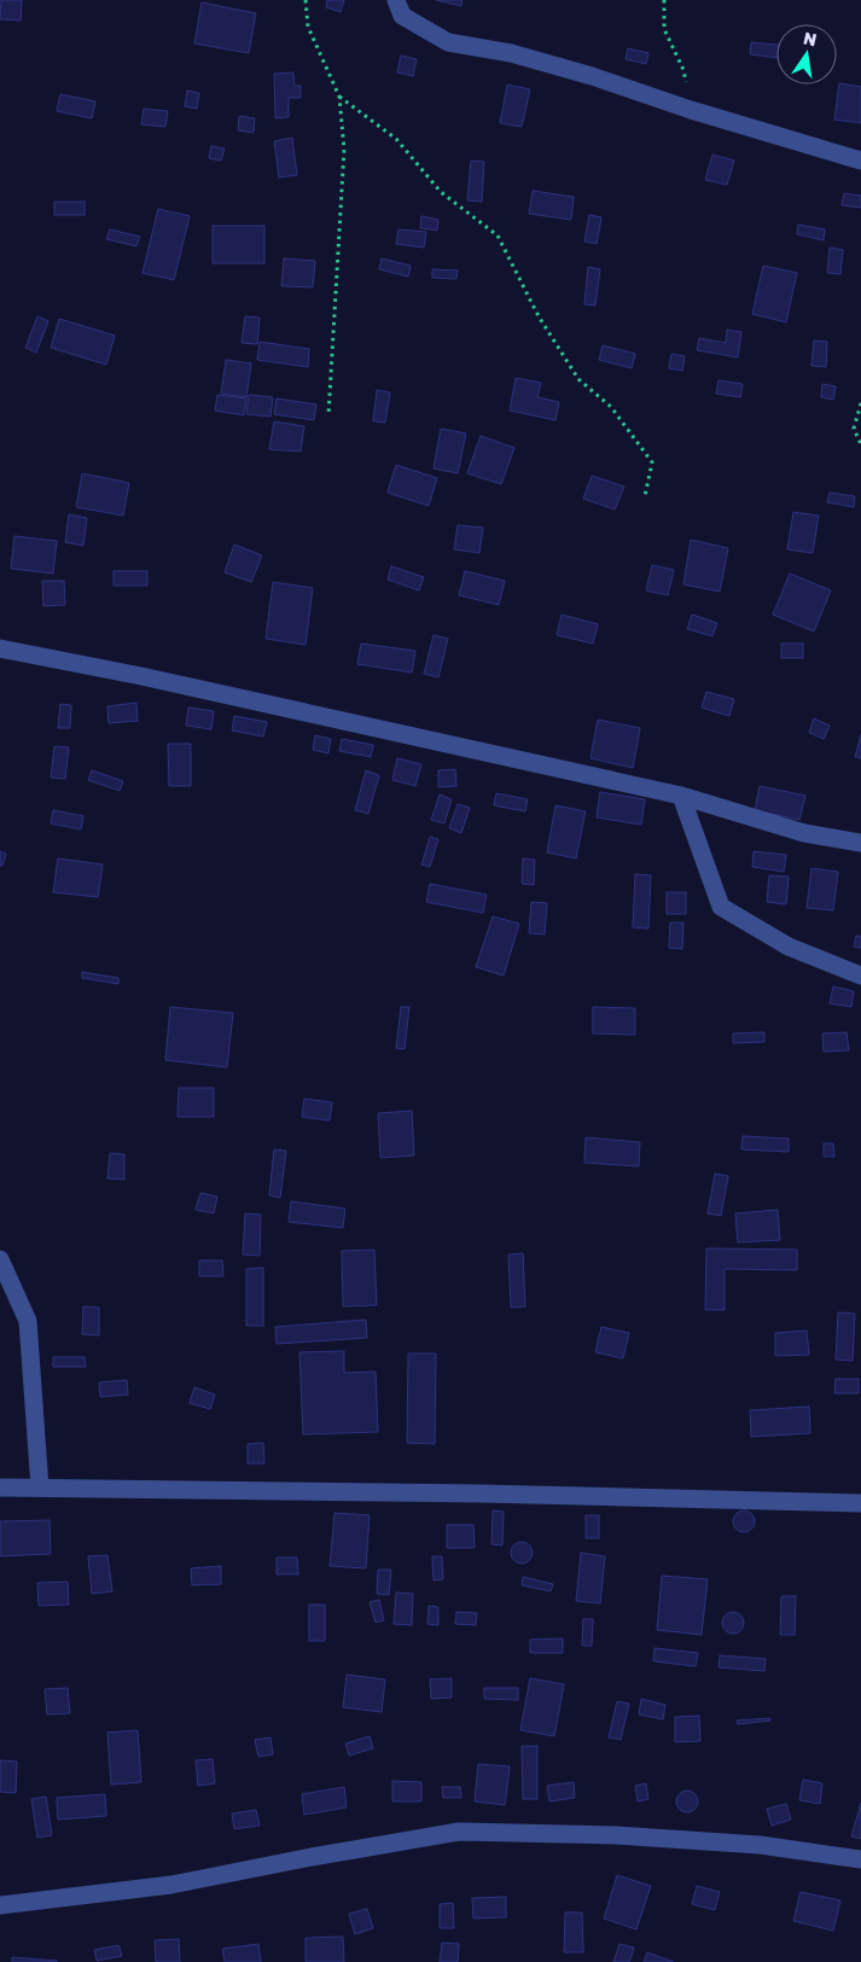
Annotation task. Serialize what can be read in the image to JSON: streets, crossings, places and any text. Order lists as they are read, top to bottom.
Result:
{
  "north": "top"
}
